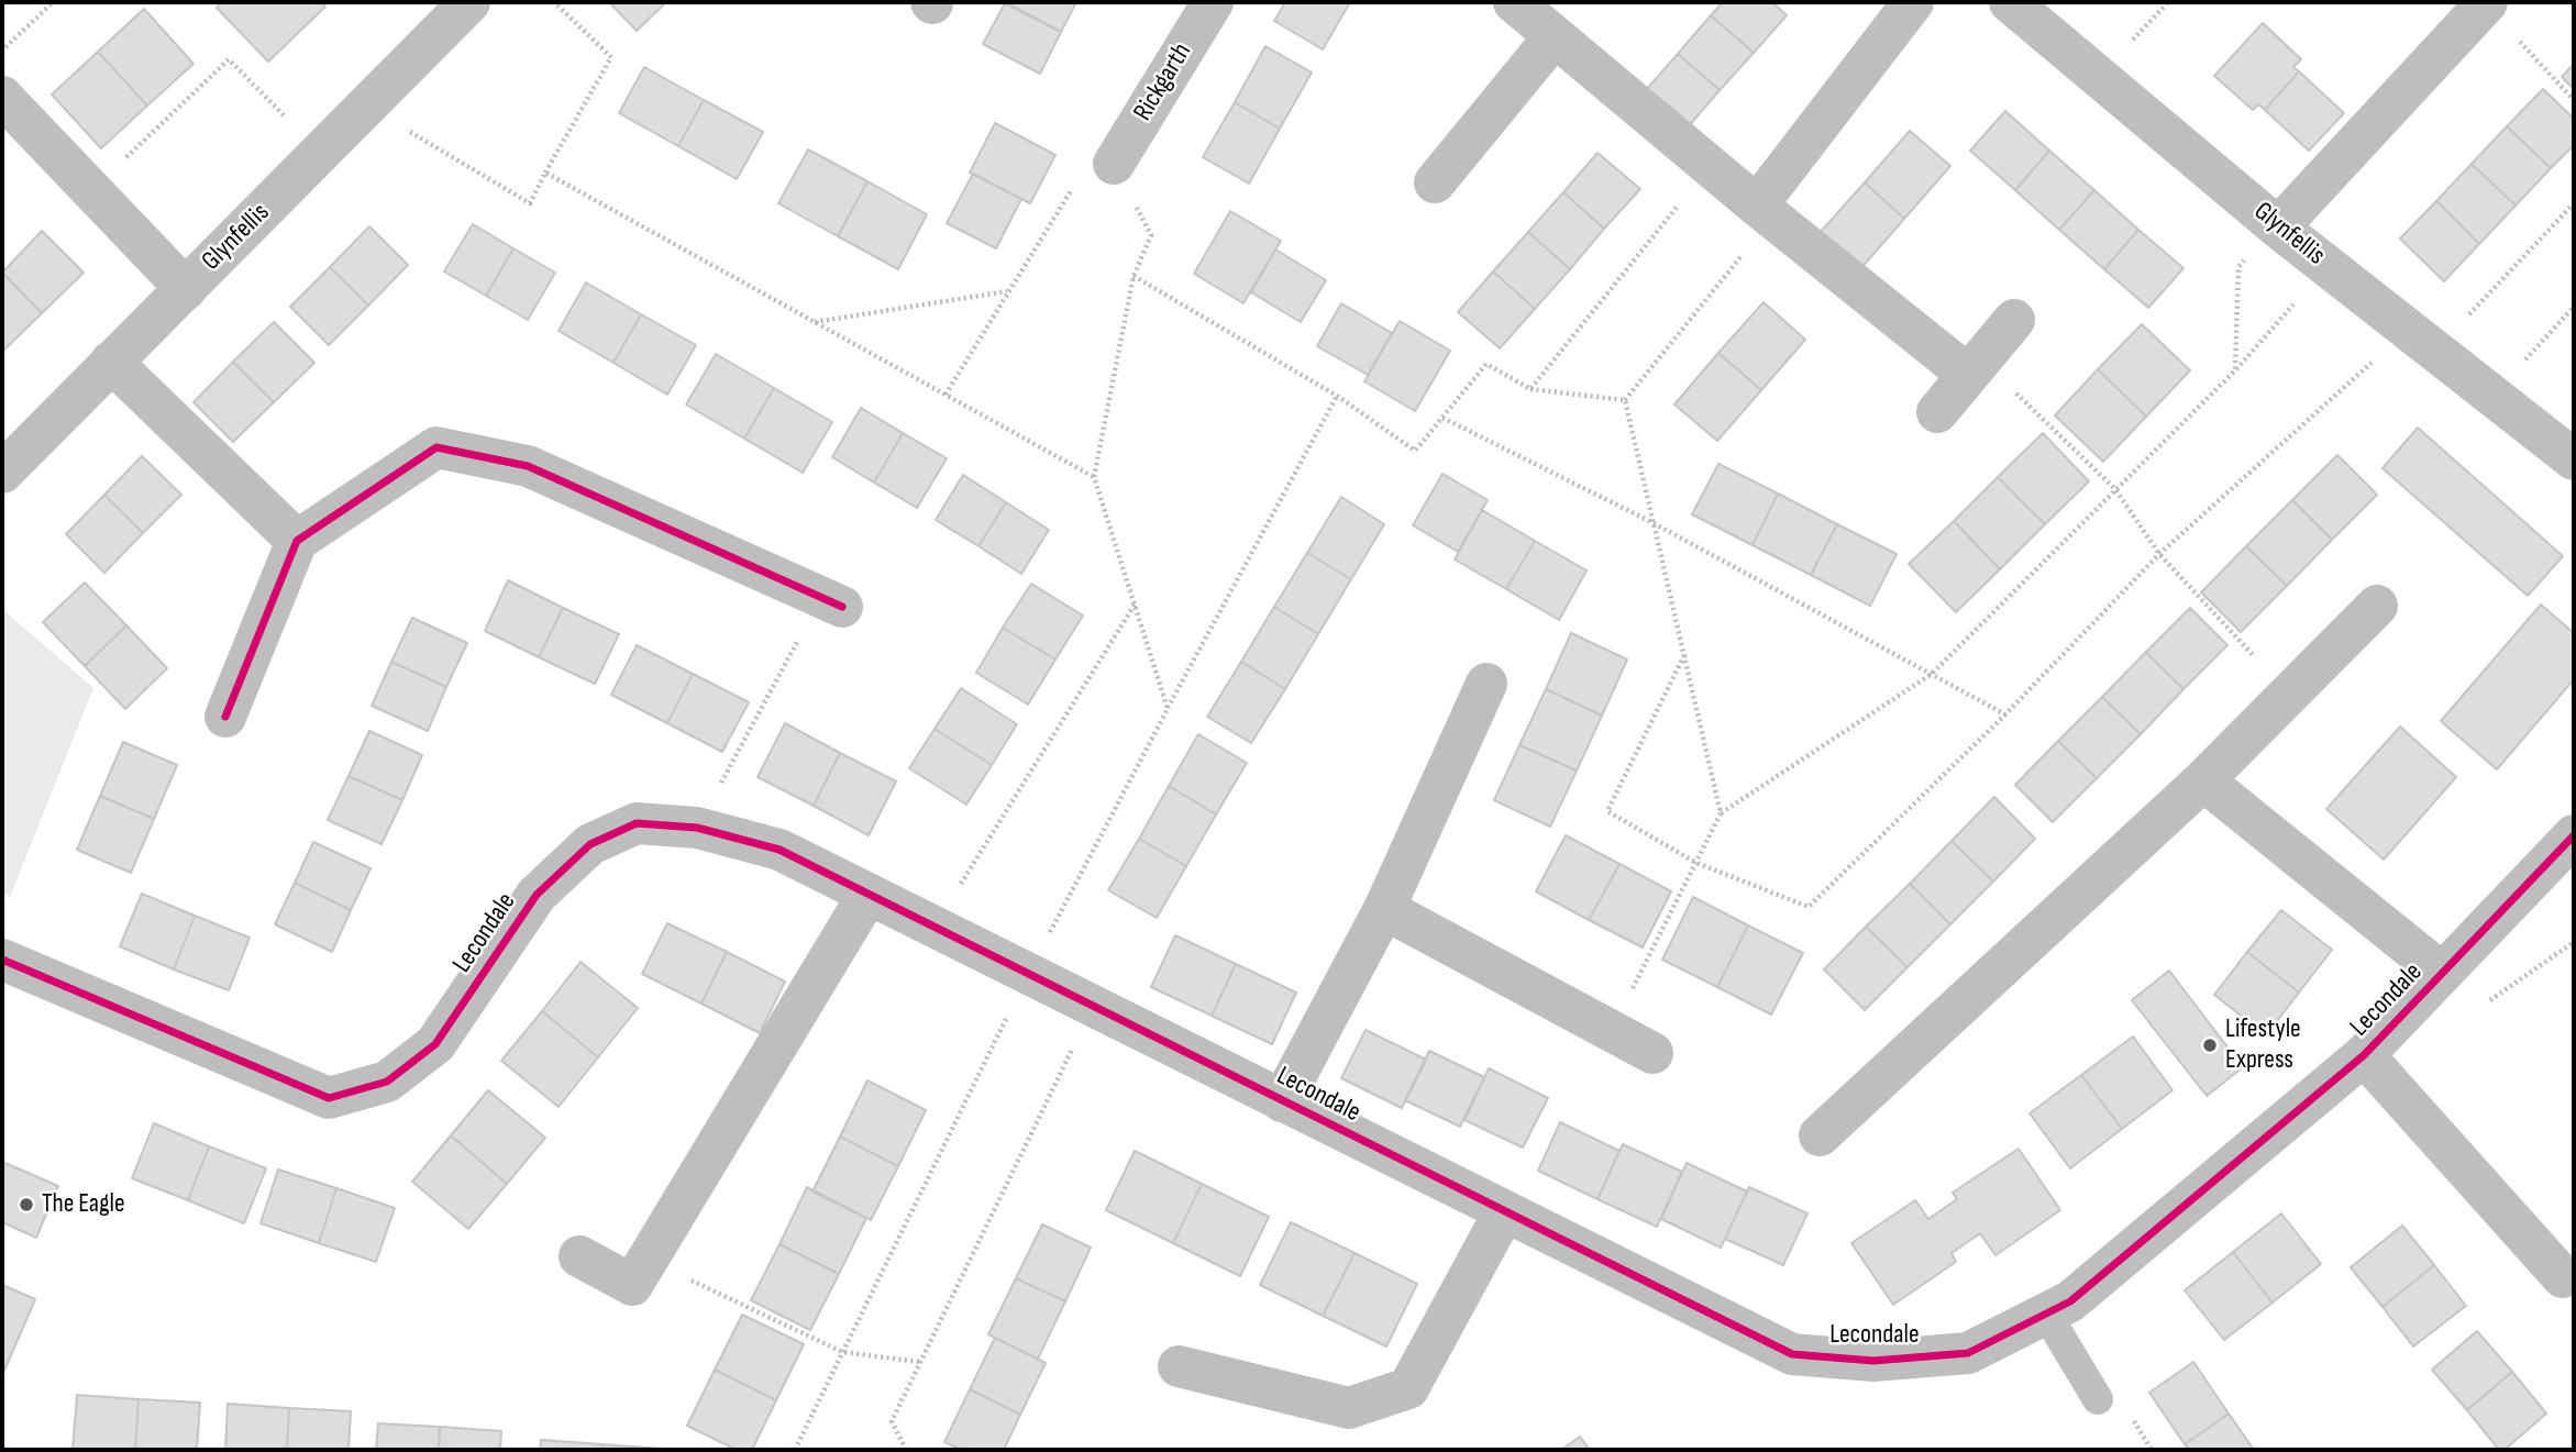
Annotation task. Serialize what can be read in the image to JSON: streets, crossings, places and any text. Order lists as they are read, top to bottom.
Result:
{
  "streets": {
    "street": ["Rickgarth", "Glynfellis", "Lecondale"]
  },
  "places": ["Lifestyle Express", "The Eagle"]
}
